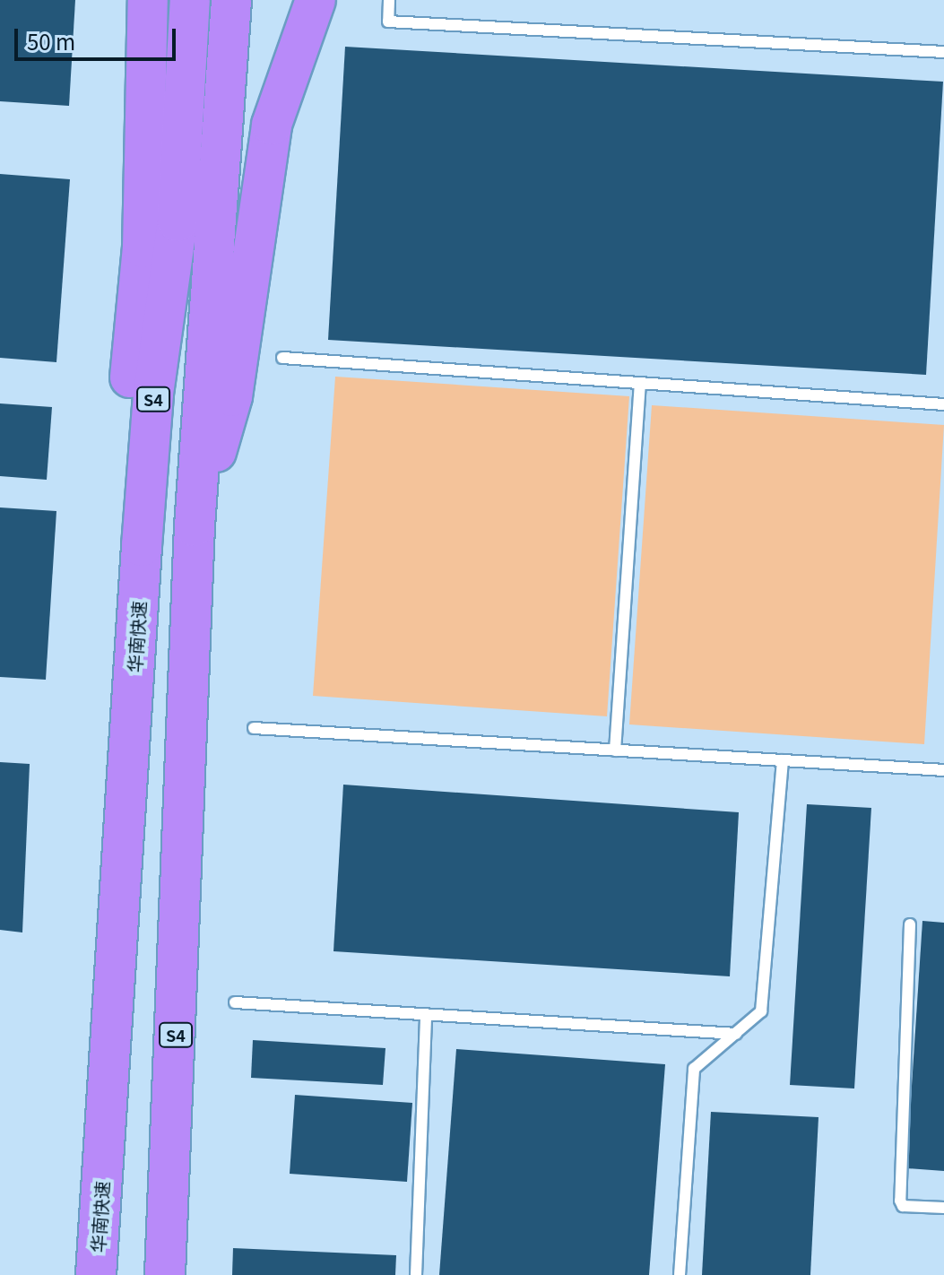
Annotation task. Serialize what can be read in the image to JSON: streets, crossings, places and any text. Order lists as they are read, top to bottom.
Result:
{
  "streets": {
    "highway": ["S4", "华南快速"]
  },
  "scale_bar": "50 m"
}
